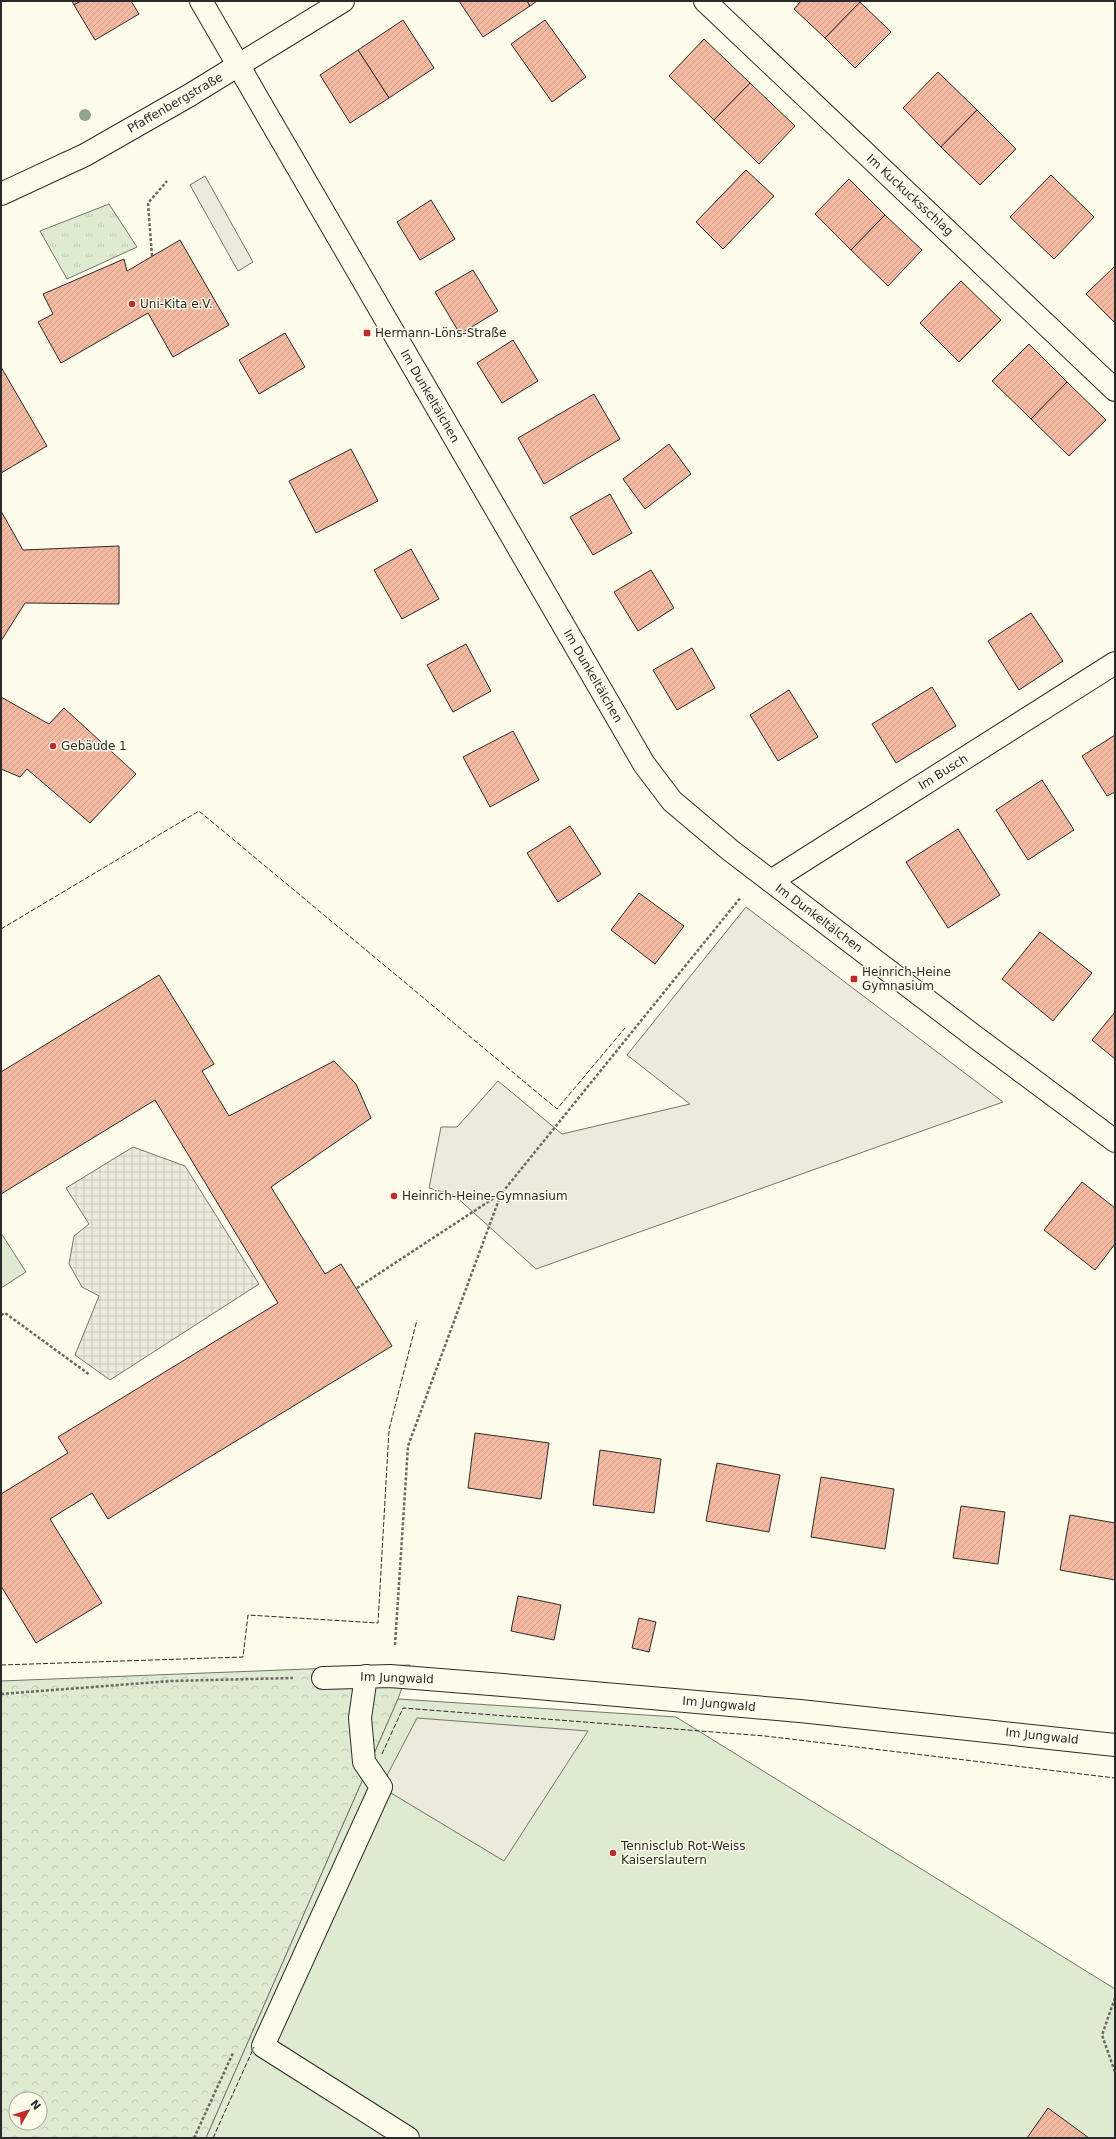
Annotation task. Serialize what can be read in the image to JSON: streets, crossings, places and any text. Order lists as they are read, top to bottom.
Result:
{
  "streets": {
    "street": [
      "Pfaffenbergstraße",
      "Im Kuckucksschlag",
      "Im Dunkeltälchen",
      "Im Busch",
      "Im Jungwald"
    ]
  },
  "crossings": [
    ["Pfaffenbergstraße", "Im Dunkeltälchen"],
    ["Im Dunkeltälchen", "Im Busch"]
  ],
  "places": {
    "other": [
      "Uni-Kita e.V.",
      "Gebäude 1",
      "Heinrich-Heine-Gymnasium",
      "Tennisclub Rot-Weiss Kaiserslautern"
    ],
    "transit": ["Hermann-Löns-Straße", "Heinrich-Heine Gymnasium"]
  },
  "north": "top right"
}
